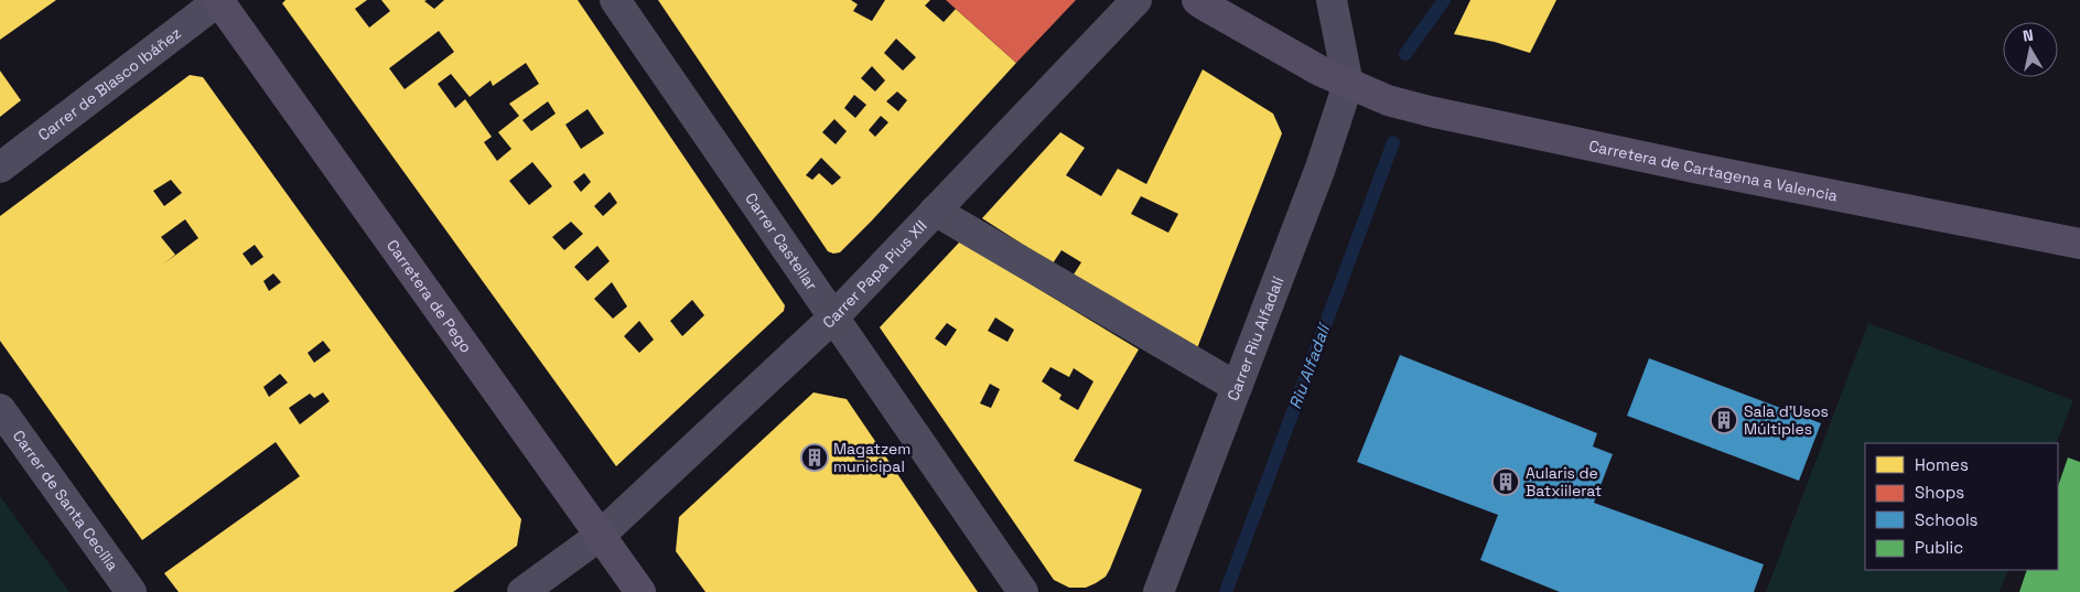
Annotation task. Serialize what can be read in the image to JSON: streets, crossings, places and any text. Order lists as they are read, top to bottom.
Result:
{
  "streets": {
    "main road": ["Carretera de Cartagena a Valencia", "Carretera de Pego"],
    "street": [
      "Carrer de Blasco Ibáñez",
      "Carrer Castellar",
      "Carrer Papa Pius XII",
      "Carrer Riu Alfadalí",
      "Carrer de Santa Cecília"
    ]
  },
  "crossings": [
    ["Carrer de Blasco Ibáñez", "Carretera de Pego"],
    ["Carretera de Cartagena a Valencia", "Carrer Riu Alfadalí"],
    ["Carrer Castellar", "Carrer Papa Pius XII"],
    ["Carrer Papa Pius XII", "Carretera de Pego"]
  ],
  "water": ["Riu Alfadalí"],
  "places": {
    "building": ["Sala d'Usos Múltiples", "Magatzem municipal", "Aularis de Batxiilerat"]
  },
  "legend": [
    "Homes",
    "Shops",
    "Schools",
    "Public"
  ],
  "north": "top"
}
